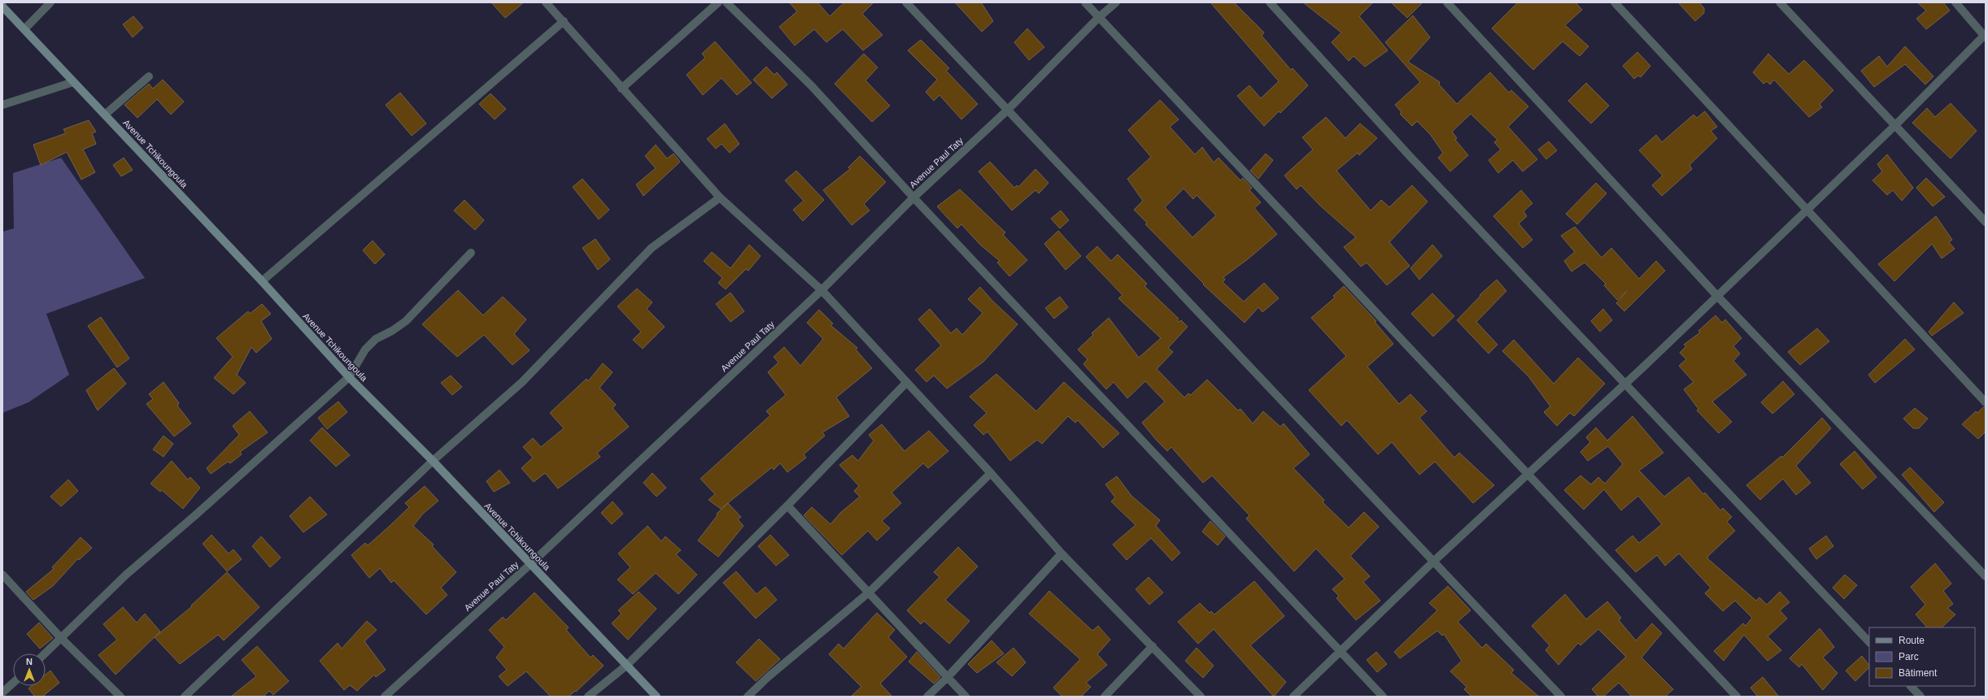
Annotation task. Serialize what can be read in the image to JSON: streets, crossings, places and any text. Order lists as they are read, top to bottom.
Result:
{
  "streets": {
    "street": ["Avenue Tchikoungoula", "Avenue Paul Taty"]
  },
  "crossings": [
    ["Avenue Tchikoungoula", "Avenue Paul Taty"]
  ],
  "legend": ["Route", "Parc", "Bâtiment"],
  "north": "top"
}
